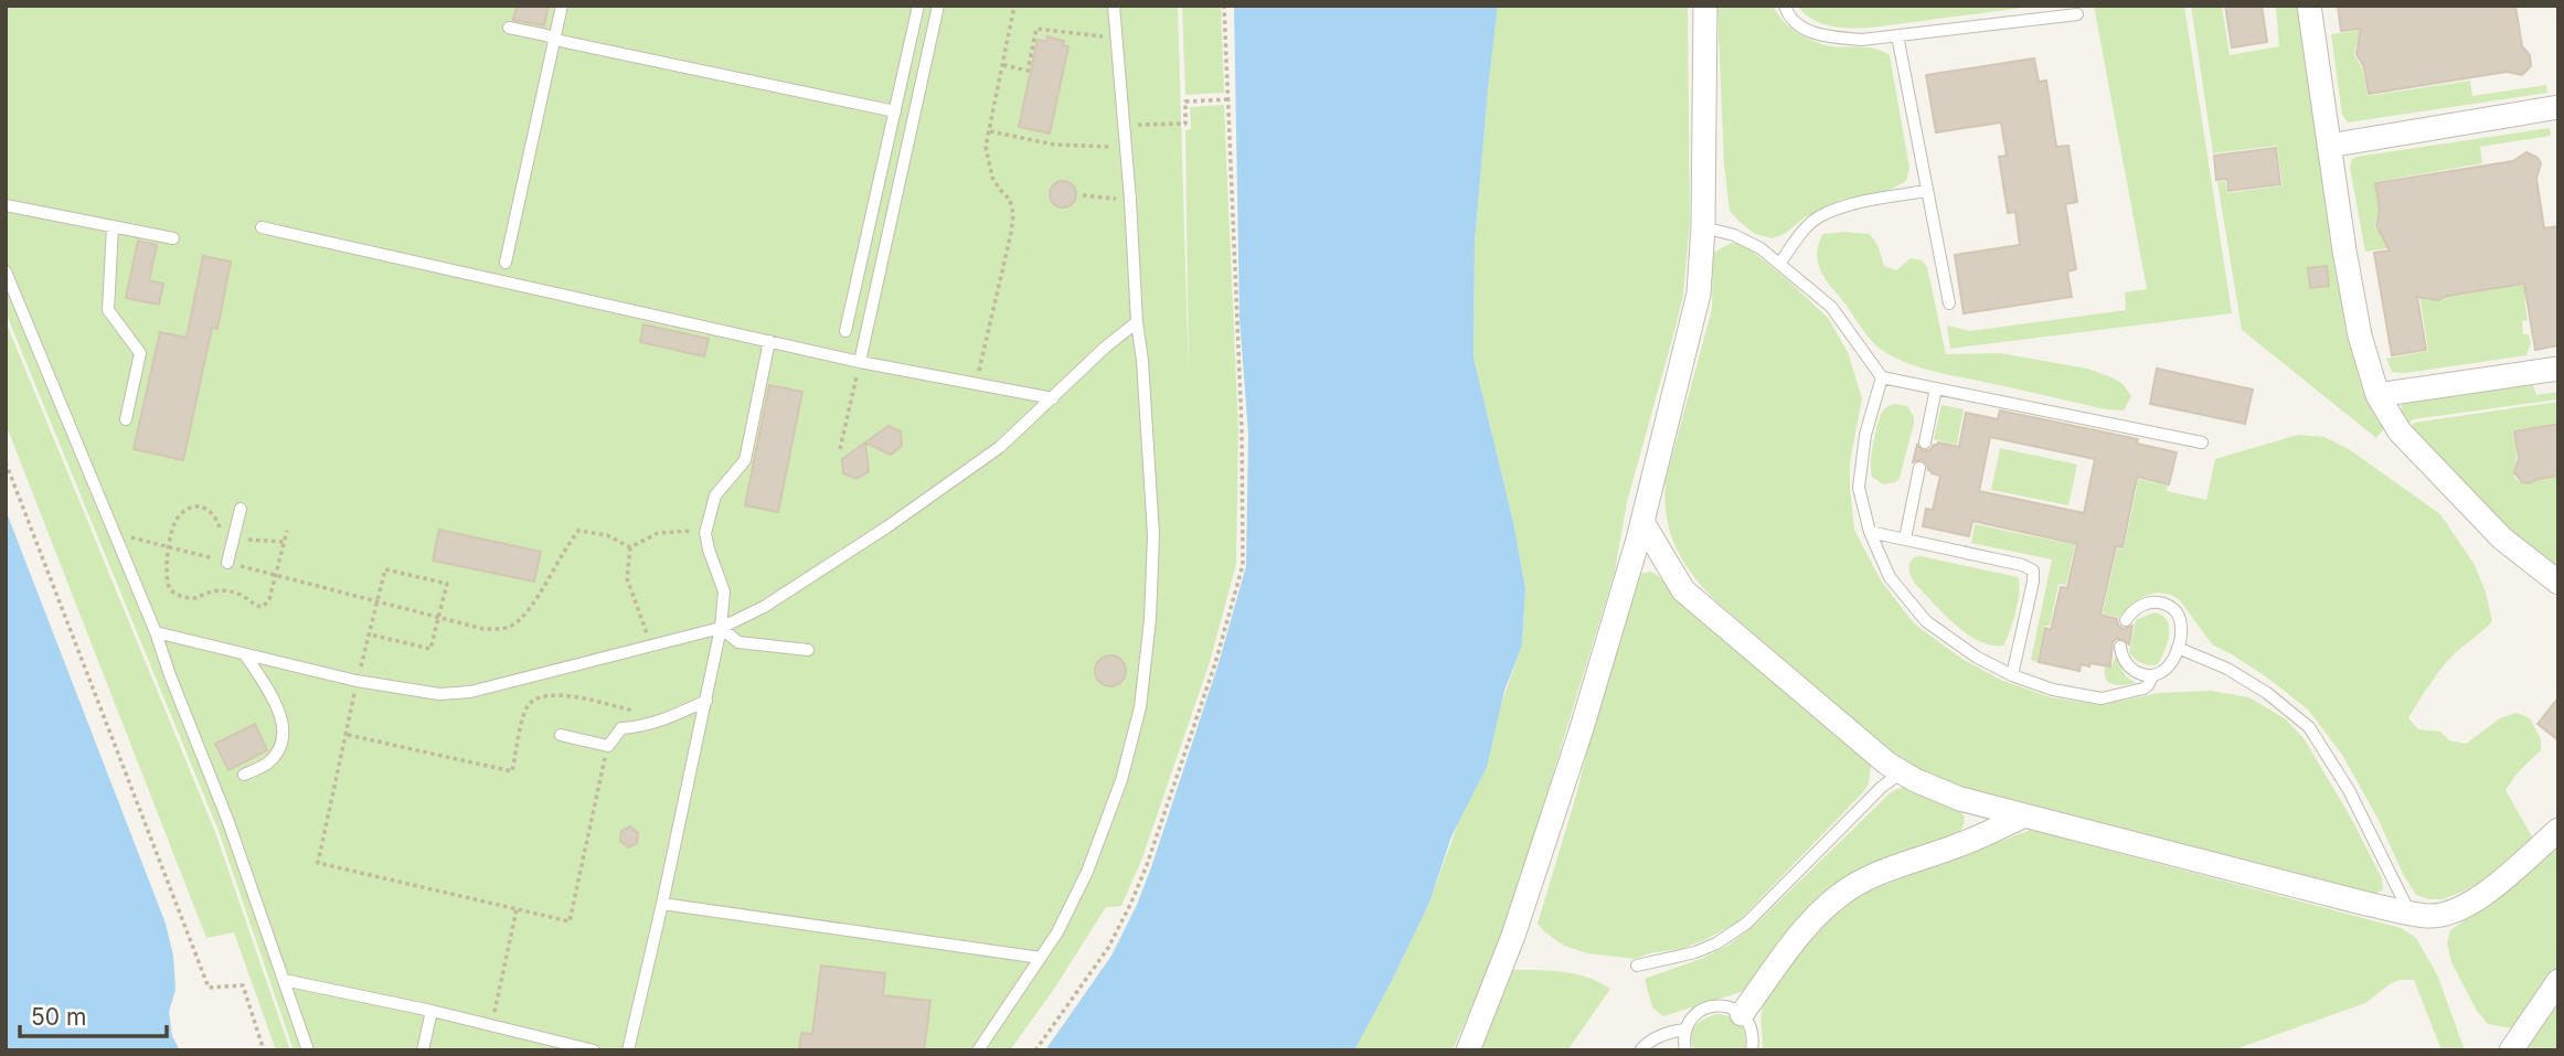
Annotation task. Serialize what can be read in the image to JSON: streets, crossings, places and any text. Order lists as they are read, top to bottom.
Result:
{
  "scale_bar": "50 m"
}
